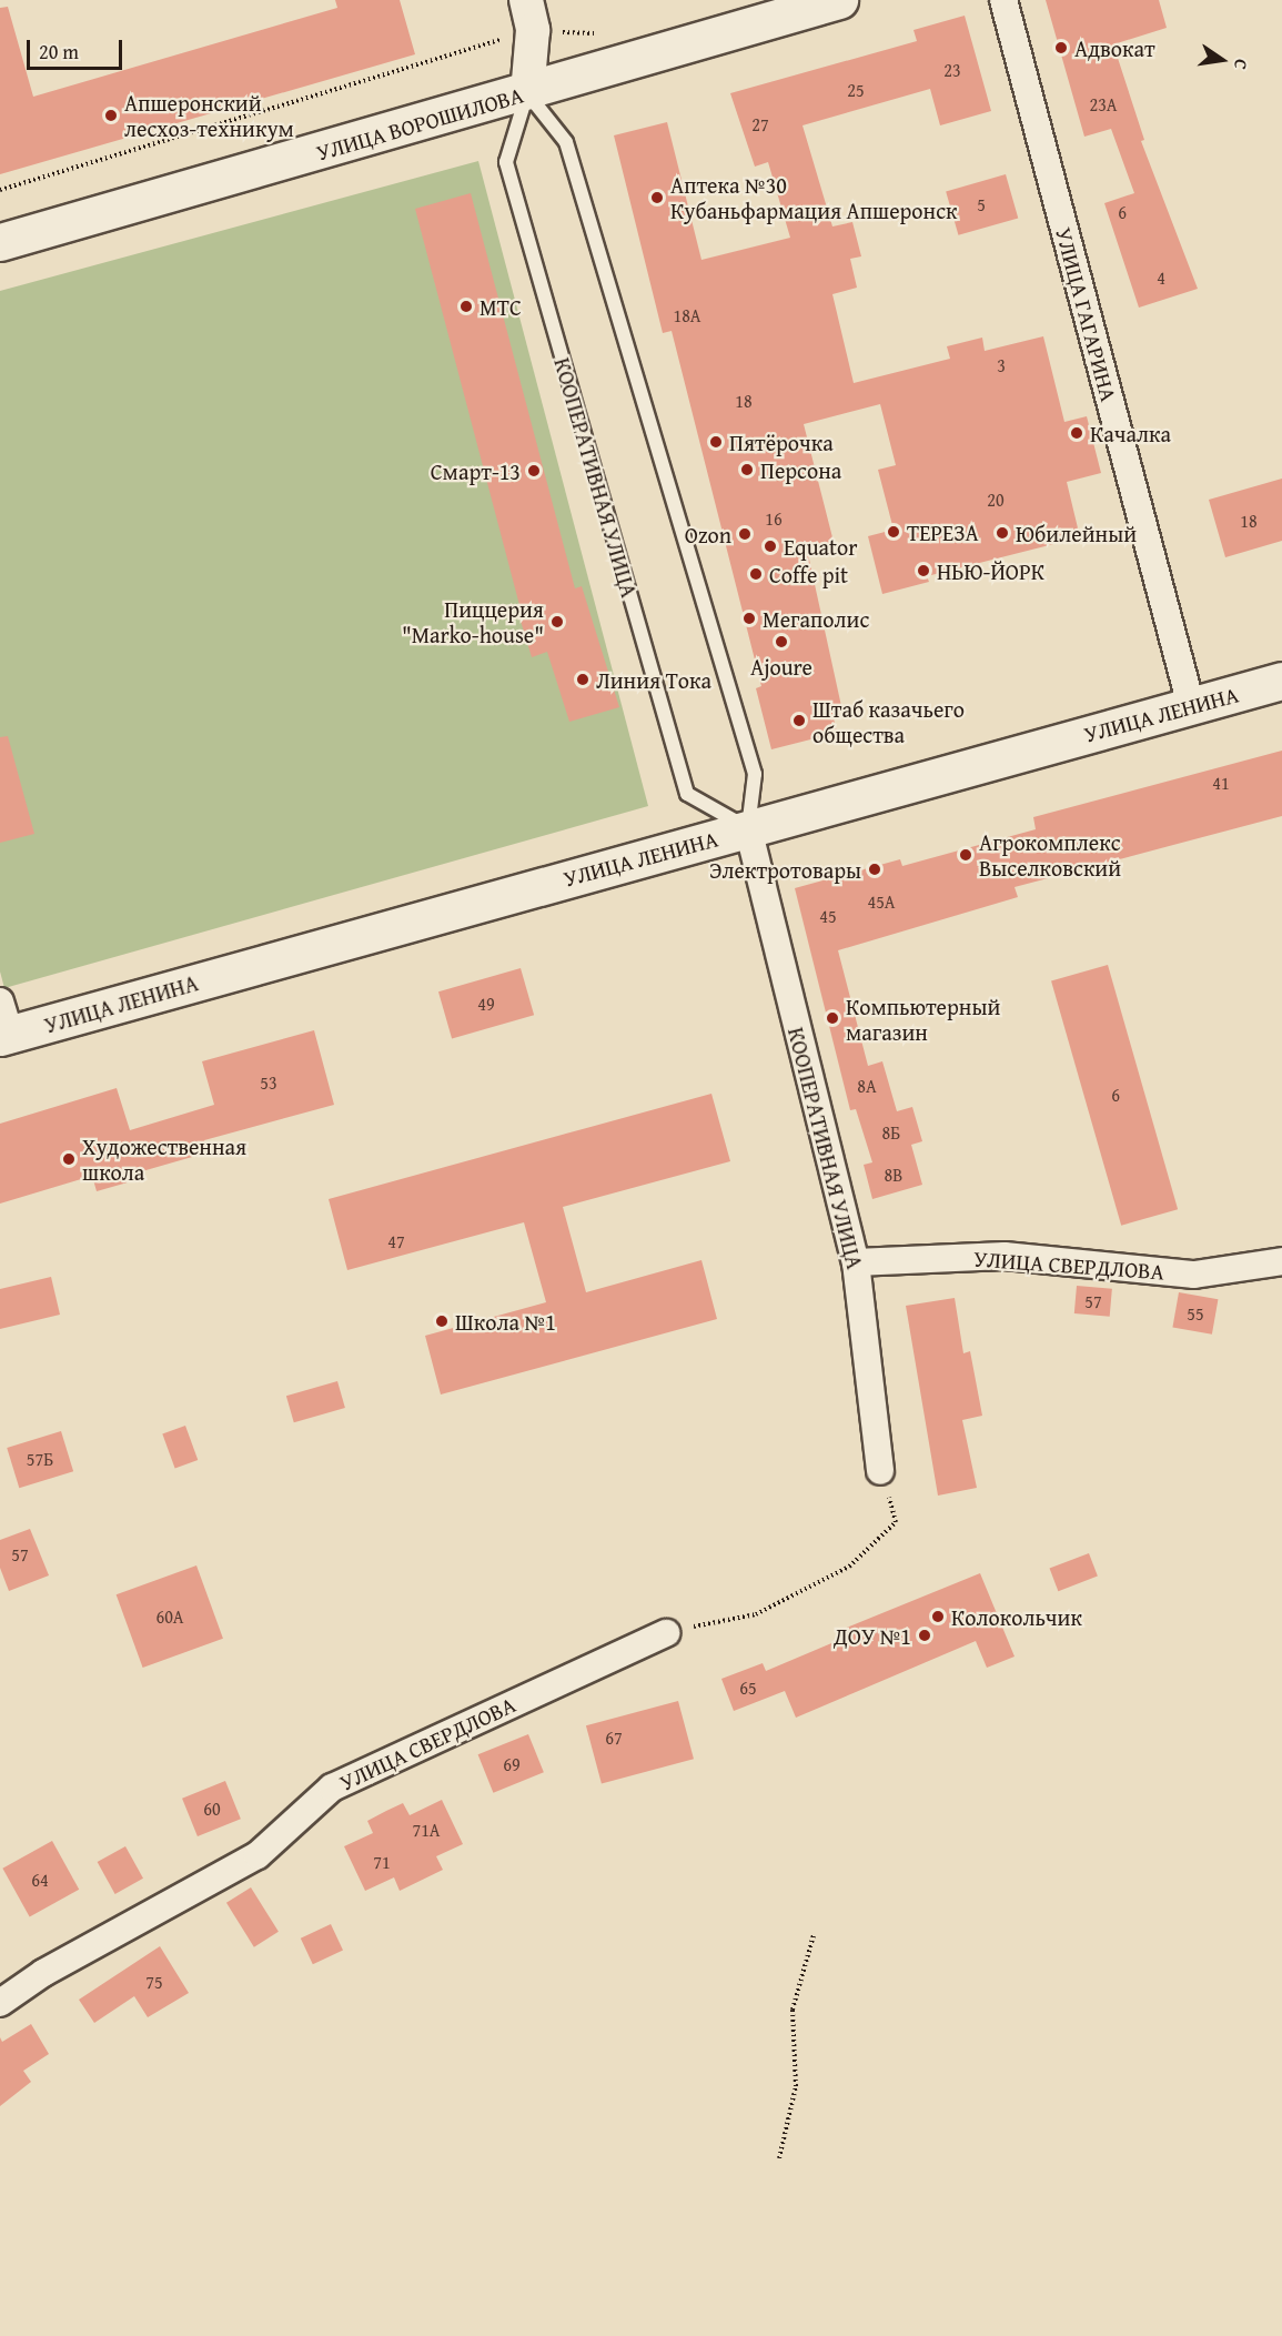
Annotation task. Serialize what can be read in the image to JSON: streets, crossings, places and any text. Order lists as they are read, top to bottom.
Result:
{
  "streets": {
    "main road": ["УЛИЦА ВОРОШИЛОВА", "УЛИЦА ЛЕНИНА"],
    "street": ["УЛИЦА ГАГАРИНА", "КООПЕРАТИВНАЯ УЛИЦА", "УЛИЦА СВЕРДЛОВА"]
  },
  "crossings": [
    ["УЛИЦА ВОРОШИЛОВА", "КООПЕРАТИВНАЯ УЛИЦА"],
    ["УЛИЦА ГАГАРИНА", "УЛИЦА ЛЕНИНА"],
    ["КООПЕРАТИВНАЯ УЛИЦА", "УЛИЦА ЛЕНИНА"],
    ["КООПЕРАТИВНАЯ УЛИЦА", "УЛИЦА СВЕРДЛОВА"]
  ],
  "places": [
    "Адвокат",
    "Апшеронский лесхоз-техникум",
    "Аптека №30 Кубаньфармация Апшеронск",
    "МТС",
    "Качалка",
    "Пятёрочка",
    "Персона",
    "Смарт-13",
    "ТЕРЕЗА",
    "Юбилейный",
    "Ozon",
    "Equator",
    "НЬЮ-ЙОРК",
    "Coffe pit",
    "Мегаполис",
    "Пиццерия \"Marko-house\"",
    "Ajoure",
    "Линия Тока",
    "Штаб казачьего общества",
    "Агрокомплекс Выселковский",
    "Электротовары",
    "Компьютерный магазин",
    "Художественная школа",
    "Школа №1",
    "Колокольчик",
    "ДОУ №1"
  ],
  "house_numbers": [
    "23",
    "25",
    "23А",
    "27",
    "5",
    "6",
    "4",
    "18А",
    "3",
    "18",
    "20",
    "16",
    "18",
    "41",
    "45А",
    "45",
    "49",
    "53",
    "8А",
    "6",
    "8Б",
    "8В",
    "47",
    "57",
    "55",
    "57Б",
    "57",
    "60А",
    "65",
    "67",
    "69",
    "60",
    "71А",
    "71",
    "64",
    "75"
  ],
  "scale_bar": "20 m",
  "north": "right"
}
